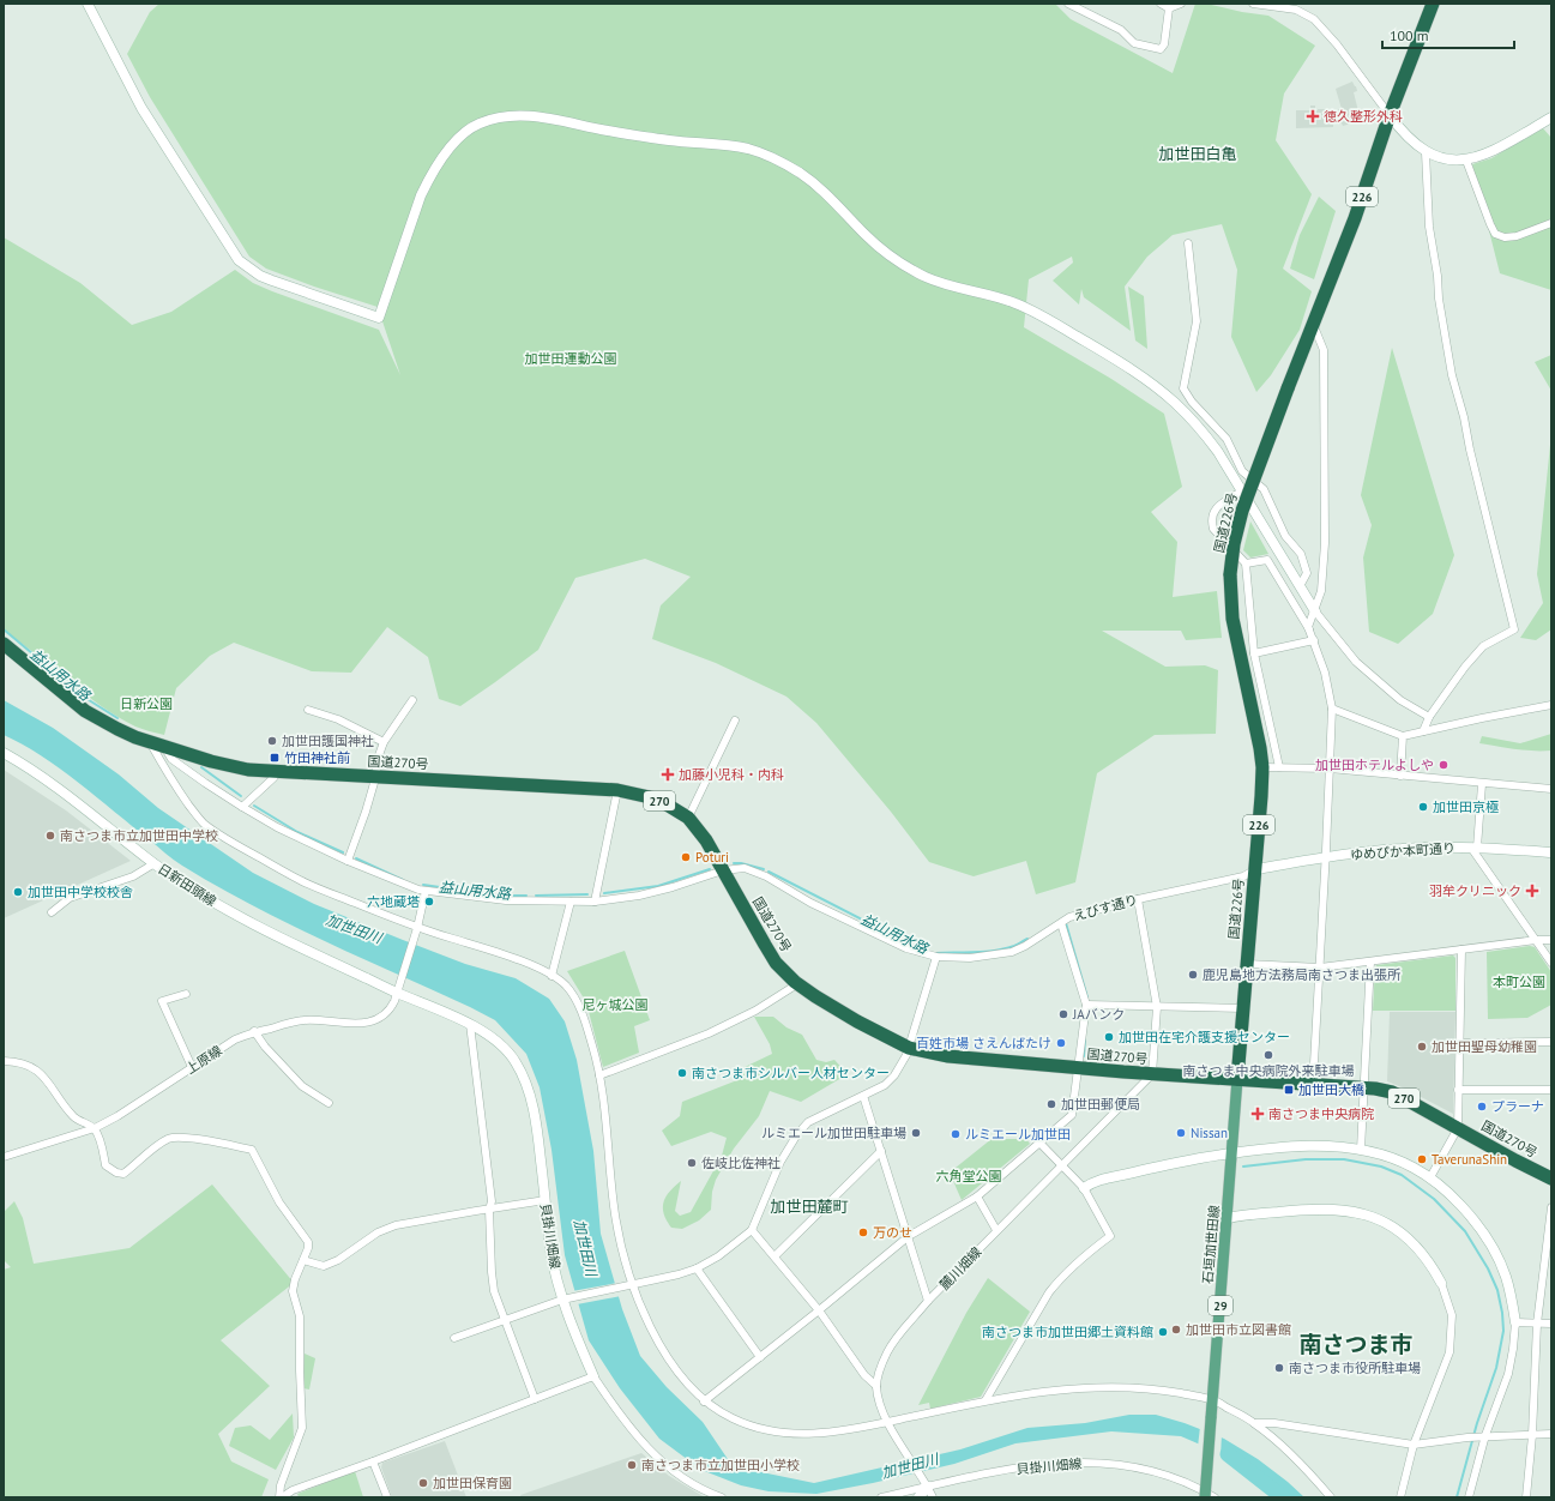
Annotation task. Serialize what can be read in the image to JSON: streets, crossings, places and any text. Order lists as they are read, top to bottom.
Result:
{
  "streets": {
    "highway": [
      "226",
      "国道226号",
      "国道270号",
      "270"
    ],
    "main road": ["石垣加世田線", "29"],
    "street": [
      "ゆめぴか本町通り",
      "日新田頭線",
      "えびす通り",
      "上原線",
      "貝掛川畑線",
      "麓川畑線"
    ]
  },
  "crossings": [
    ["国道226号", "国道270号"],
    ["国道226号", "ゆめぴか本町通り"],
    ["国道226号", "えびす通り"],
    ["国道226号", "石垣加世田線"],
    ["国道270号", "えびす通り"],
    ["国道270号", "石垣加世田線"],
    ["国道270号", "麓川畑線"],
    ["ゆめぴか本町通り", "えびす通り"],
    ["日新田頭線", "上原線"],
    ["日新田頭線", "貝掛川畑線"],
    ["えびす通り", "上原線"],
    ["上原線", "貝掛川畑線"]
  ],
  "districts": ["加世田白亀", "加世田麓町", "南さつま市"],
  "water": ["益山用水路", "加世田川"],
  "parks": [
    "加世田運動公園",
    "日新公園",
    "本町公園",
    "尼ヶ城公園",
    "六角堂公園"
  ],
  "places": {
    "health": [
      "徳久整形外科",
      "加藤小児科・内科",
      "羽牟クリニック",
      "南さつま中央病院"
    ],
    "other": [
      "加世田護国神社",
      "加世田ホテルよしや",
      "加世田京極",
      "南さつま市立加世田中学校",
      "Poturi",
      "加世田中学校校舎",
      "六地蔵塔",
      "鹿児島地方法務局南さつま出張所",
      "JAバンク",
      "加世田在宅介護支援センター",
      "百姓市場 さえんばたけ",
      "加世田聖母幼稚園",
      "南さつま中央病院外来駐車場",
      "南さつま市シルバー人材センター",
      "加世田郵便局",
      "プラーナ",
      "ルミエール加世田駐車場",
      "Nissan",
      "ルミエール加世田",
      "TaverunaShin",
      "佐岐比佐神社",
      "万のせ",
      "加世田市立図書館",
      "南さつま市加世田郷土資料館",
      "南さつま市役所駐車場",
      "南さつま市立加世田小学校",
      "加世田保育園"
    ],
    "transit": ["竹田神社前", "加世田大橋"]
  },
  "scale_bar": "100 m"
}
